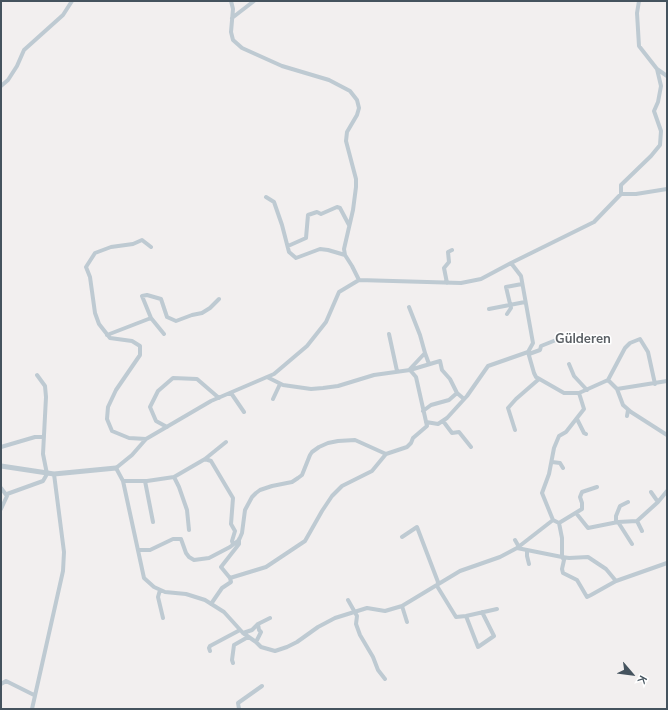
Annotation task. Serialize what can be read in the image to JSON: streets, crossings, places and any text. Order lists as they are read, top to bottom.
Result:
{
  "districts": ["Gülderen"],
  "north": "bottom right"
}
